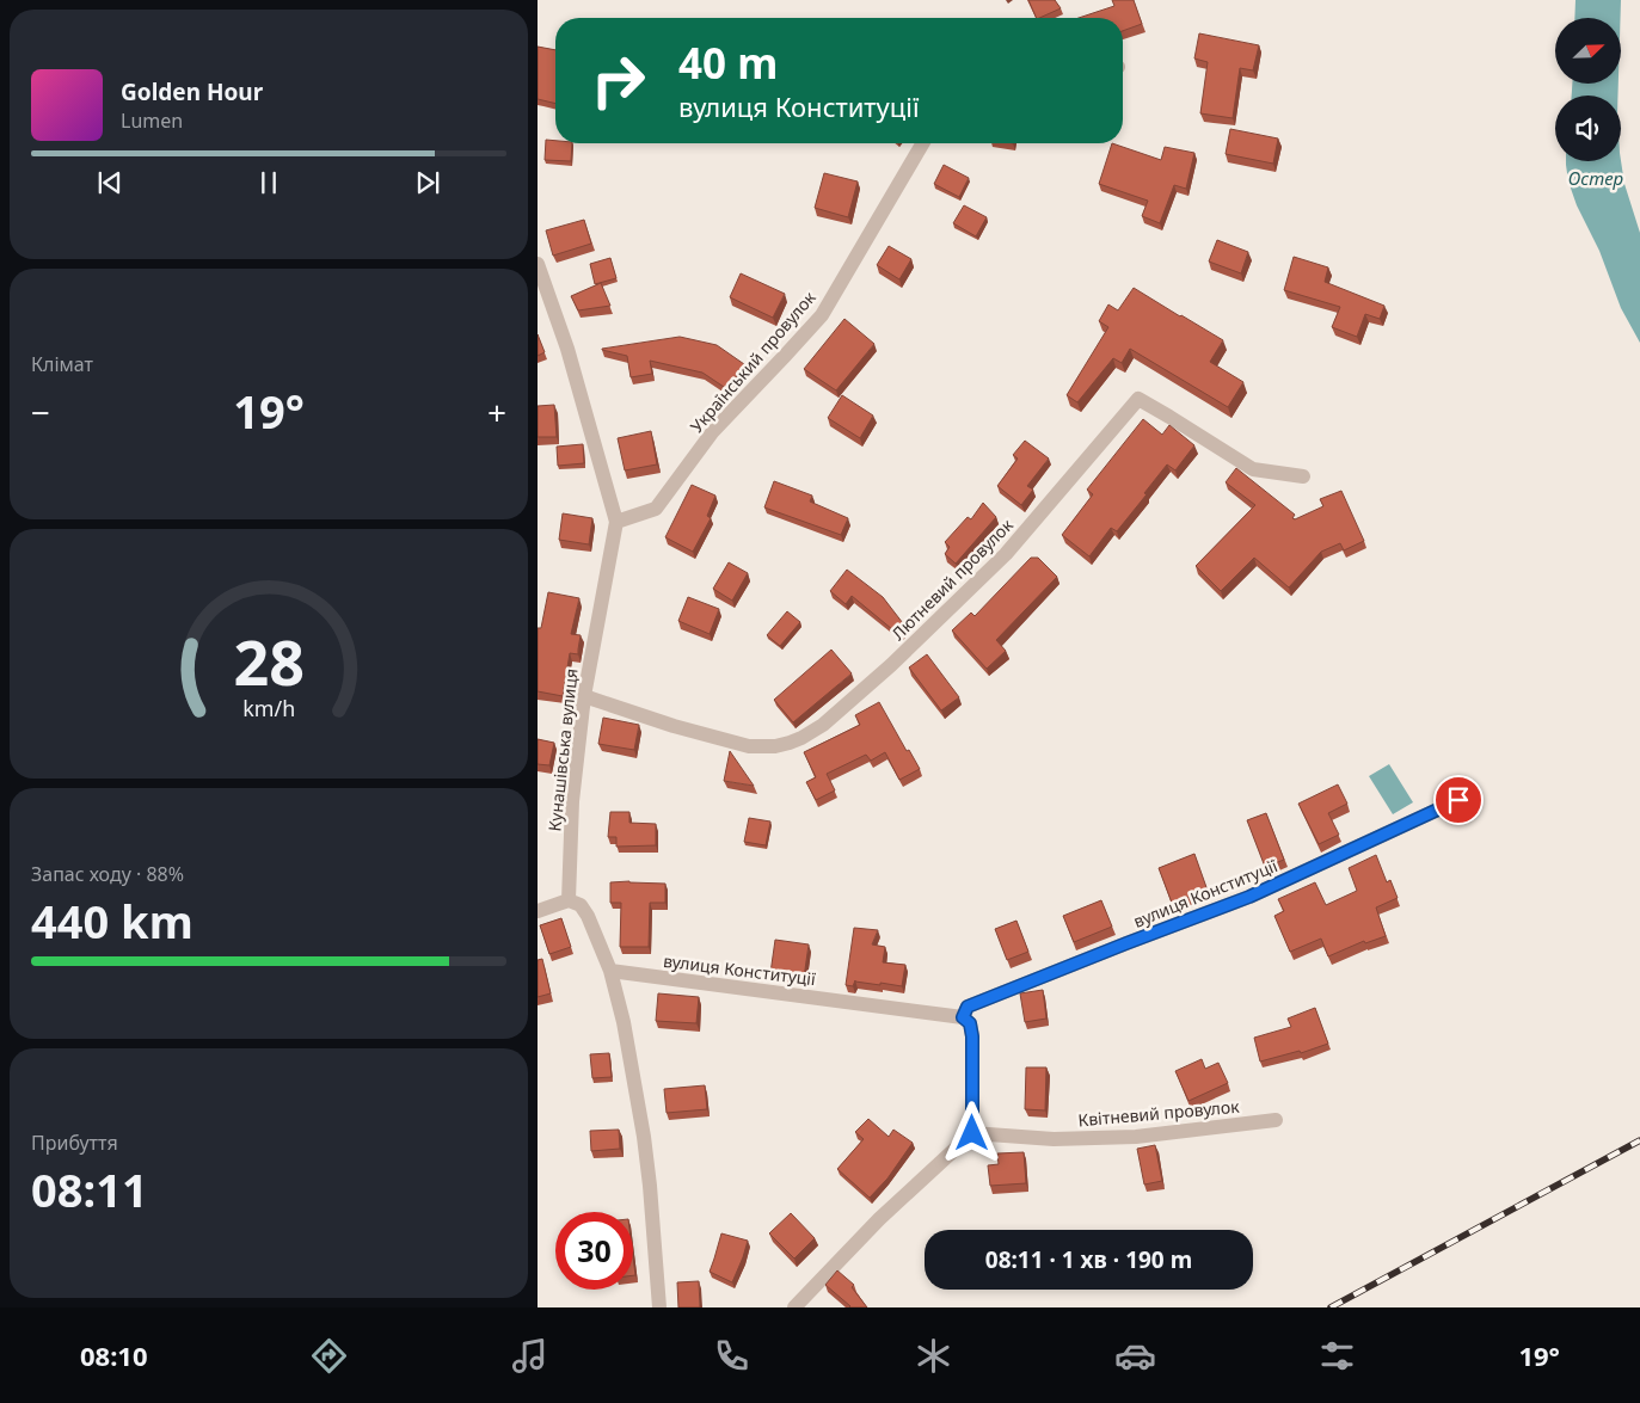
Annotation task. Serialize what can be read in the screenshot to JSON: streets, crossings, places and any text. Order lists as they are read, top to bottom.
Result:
{
  "streets": {
    "street": [
      "Український провулок",
      "Лютневий провулок",
      "Кунашівська вулиця",
      "вулиця Конституції",
      "Квітневий провулок"
    ]
  },
  "crossings": [
    ["Український провулок", "Кунашівська вулиця"],
    ["Лютневий провулок", "Кунашівська вулиця"]
  ],
  "water": ["Остер"],
  "north": "top right",
  "page": {
    "turn": ["40 m", "вулиця Конституції"],
    "song": ["Golden Hour", "Lumen"],
    "tile": [
      "Клімат",
      ["Запас ходу · 88%", "440 km"],
      ["Прибуття", "08:11"]
    ],
    "heat": ["−", "19°", "+"],
    "limit": "30",
    "trip": "08:11 · 1 хв · 190 m",
    "tabs": ["08:10", "19°"],
    "gauge": ["28", "km/h"]
  }
}
